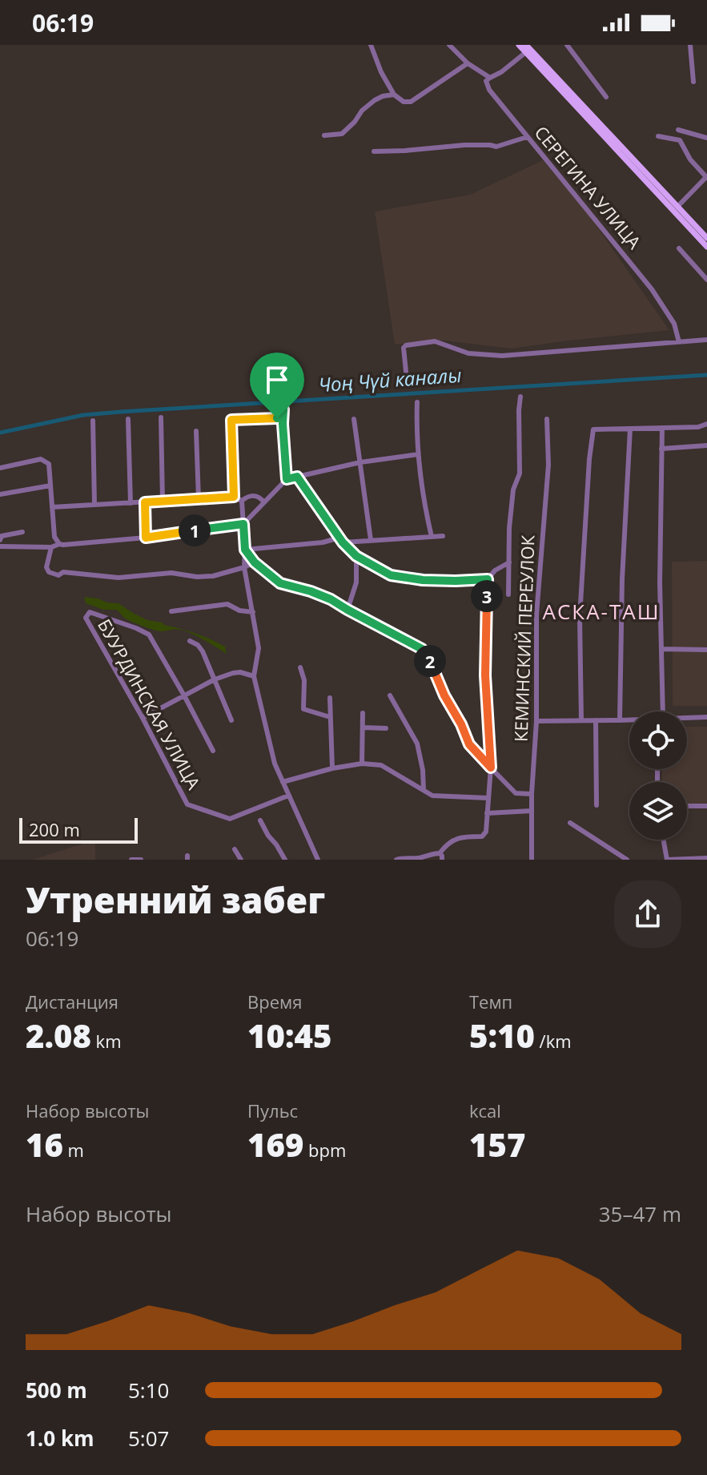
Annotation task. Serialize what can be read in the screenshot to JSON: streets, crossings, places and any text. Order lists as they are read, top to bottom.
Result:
{
  "streets": {
    "street": ["СЕРЕГИНА УЛИЦА", "КЕМИНСКИЙ ПЕРЕУЛОК", "БУУРДИНСКАЯ УЛИЦА"]
  },
  "districts": ["АСКА-ТАШ"],
  "water": ["Чоң Чүй каналы"],
  "scale_bar": "200 m",
  "page": {
    "status": "06:19",
    "pins": ["1", "3", "2"],
    "scale": "200 m",
    "heading": ["Утренний забег", "06:19"],
    "stats": [
      ["Дистанция", "2.08 km"],
      ["Время", "10:45"],
      ["Темп", "5:10 /km"],
      ["Набор высоты", "16 m"],
      ["Пульс", "169 bpm"],
      ["kcal", "157"]
    ],
    "chart": ["Набор высоты", "35–47 m"],
    "list": [
      {
        "name": "500 m",
        "note": "5:10"
      },
      {
        "name": "1.0 km",
        "note": "5:07"
      }
    ]
  }
}
